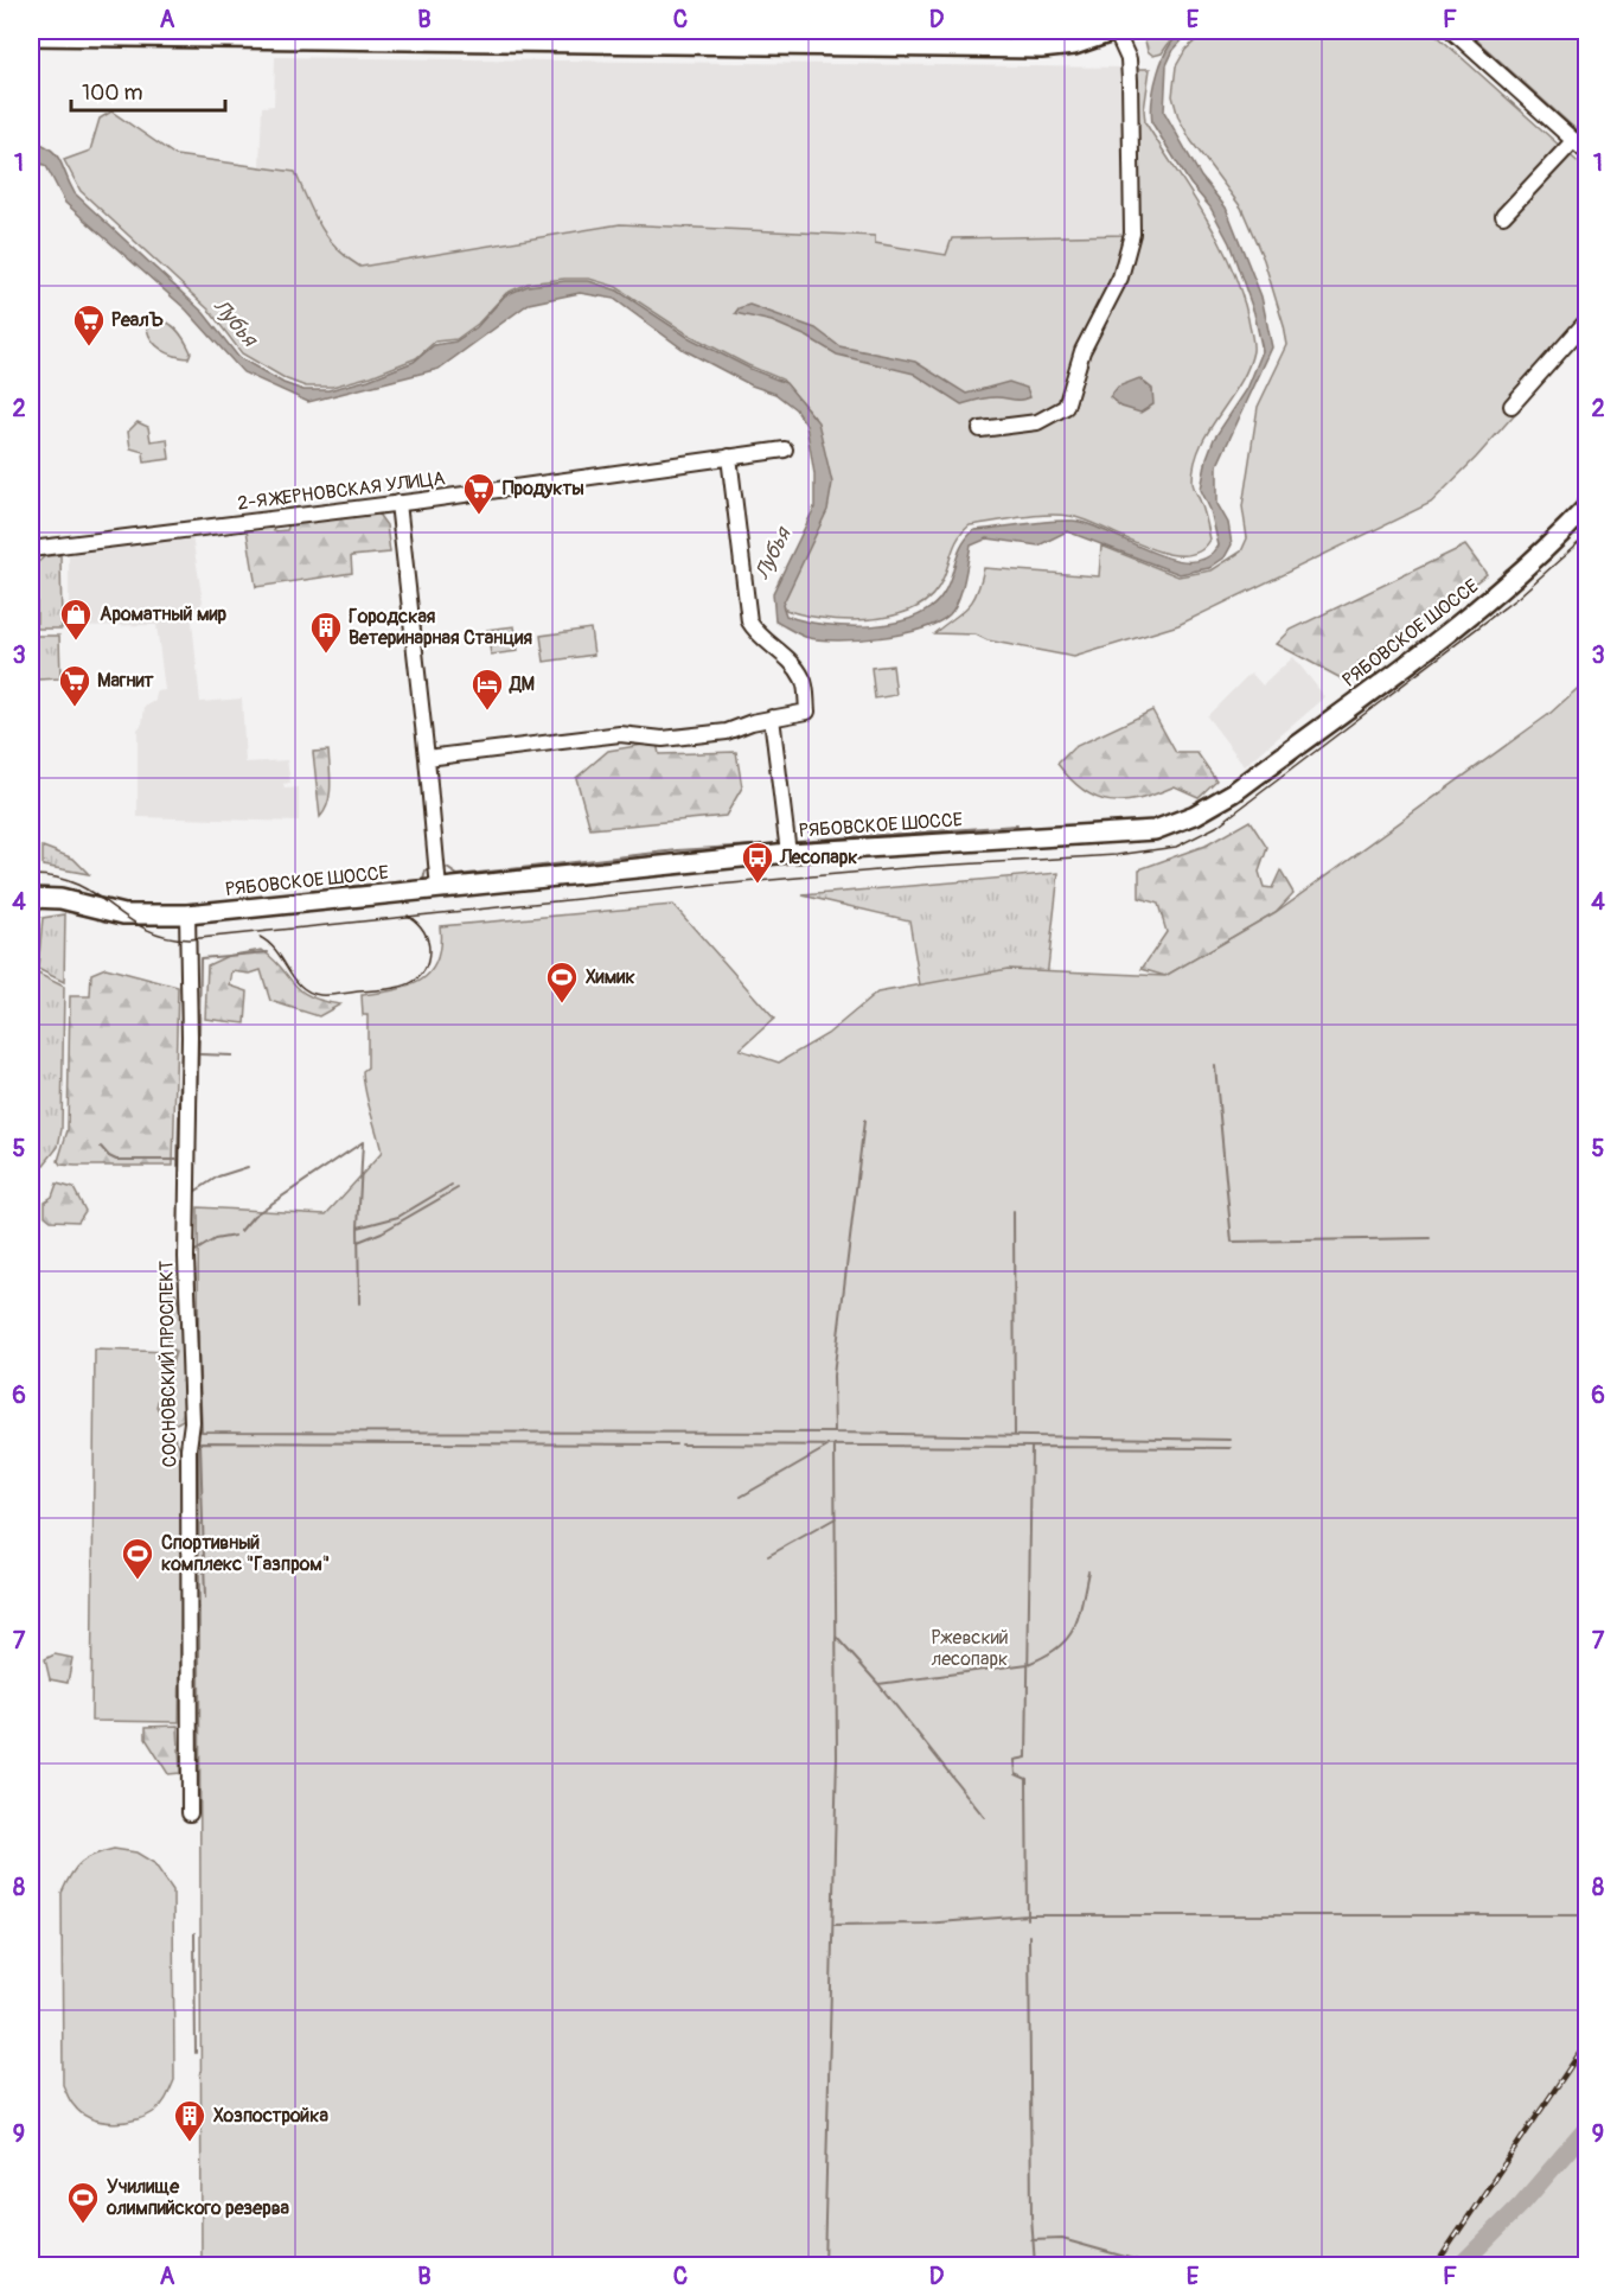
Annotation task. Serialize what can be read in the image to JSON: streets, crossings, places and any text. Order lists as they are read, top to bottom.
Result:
{
  "streets": {
    "main road": ["РЯБОВСКОЕ ШОССЕ"],
    "street": ["2-Я ЖЕРНОВСКАЯ УЛИЦА", "СОСНОВСКИЙ ПРОСПЕКТ"]
  },
  "crossings": [
    ["РЯБОВСКОЕ ШОССЕ", "СОСНОВСКИЙ ПРОСПЕКТ"]
  ],
  "water": ["Лубья"],
  "parks": ["Ржевский лесопарк"],
  "places": {
    "supermarket": ["РеалЪ", "Продукты", "Магнит"],
    "shop": ["Ароматный мир"],
    "building": ["Городская Ветеринарная Станция", "Хозпостройка"],
    "hotel": ["ДМ"],
    "bus stop": ["Лесопарк"],
    "sports": ["Химик", "Cпортивный комплекс \"Газпром\"", "Училище олимпийского резерва"]
  },
  "scale_bar": "100 m",
  "grid": {
    "columns": [
      "A",
      "B",
      "C",
      "D",
      "E",
      "F"
    ],
    "rows": [
      "1",
      "2",
      "3",
      "4",
      "5",
      "6",
      "7",
      "8",
      "9"
    ]
  }
}
